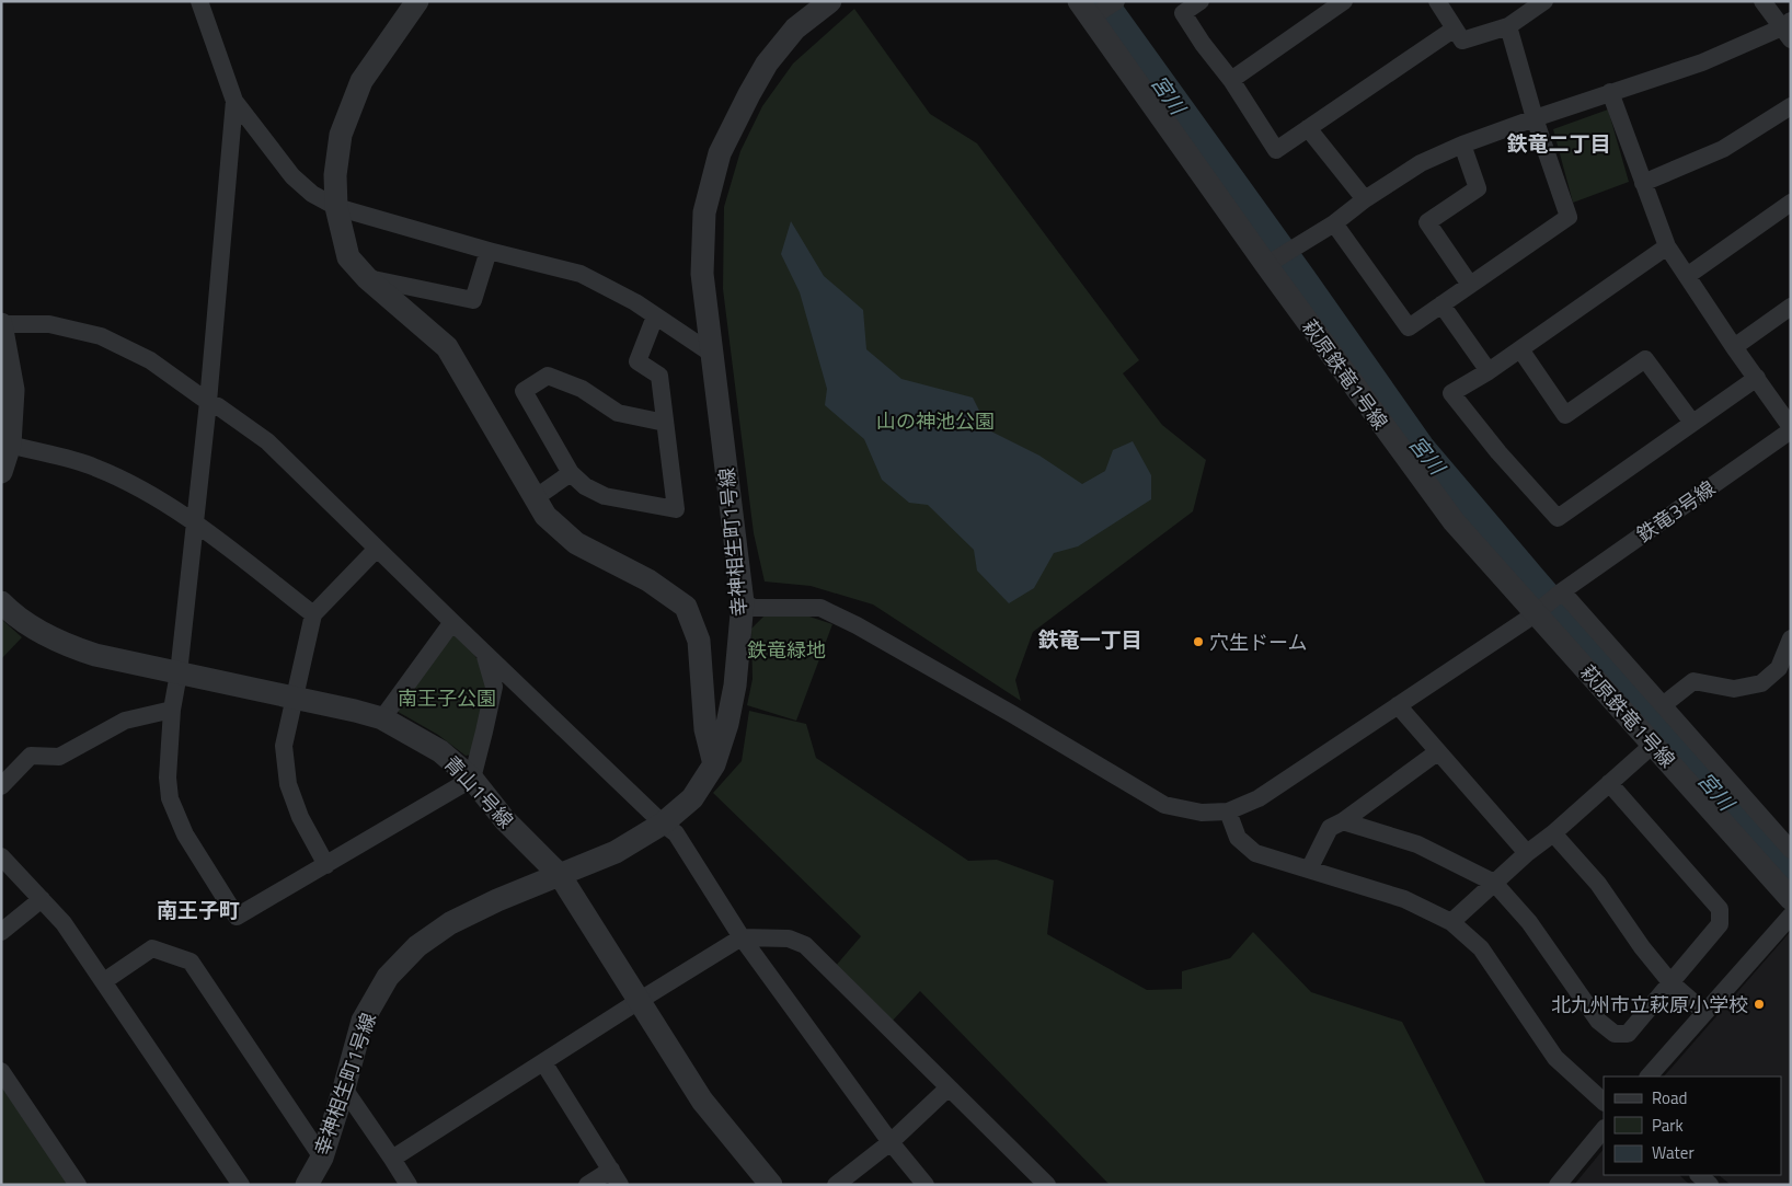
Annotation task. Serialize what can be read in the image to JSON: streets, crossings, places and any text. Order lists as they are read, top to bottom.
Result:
{
  "streets": {
    "street": [
      "萩原鉄竜1号線",
      "鉄竜3号線",
      "幸神相生町1号線",
      "青山1号線"
    ]
  },
  "crossings": [
    ["萩原鉄竜1号線", "鉄竜3号線"],
    ["幸神相生町1号線", "青山1号線"]
  ],
  "districts": ["鉄竜二丁目", "鉄竜一丁目", "南王子町"],
  "water": ["宮川"],
  "parks": ["山の神池公園", "鉄竜緑地", "南王子公園"],
  "places": ["穴生ドーム", "北九州市立萩原小学校"],
  "legend": ["Road", "Park", "Water"]
}
